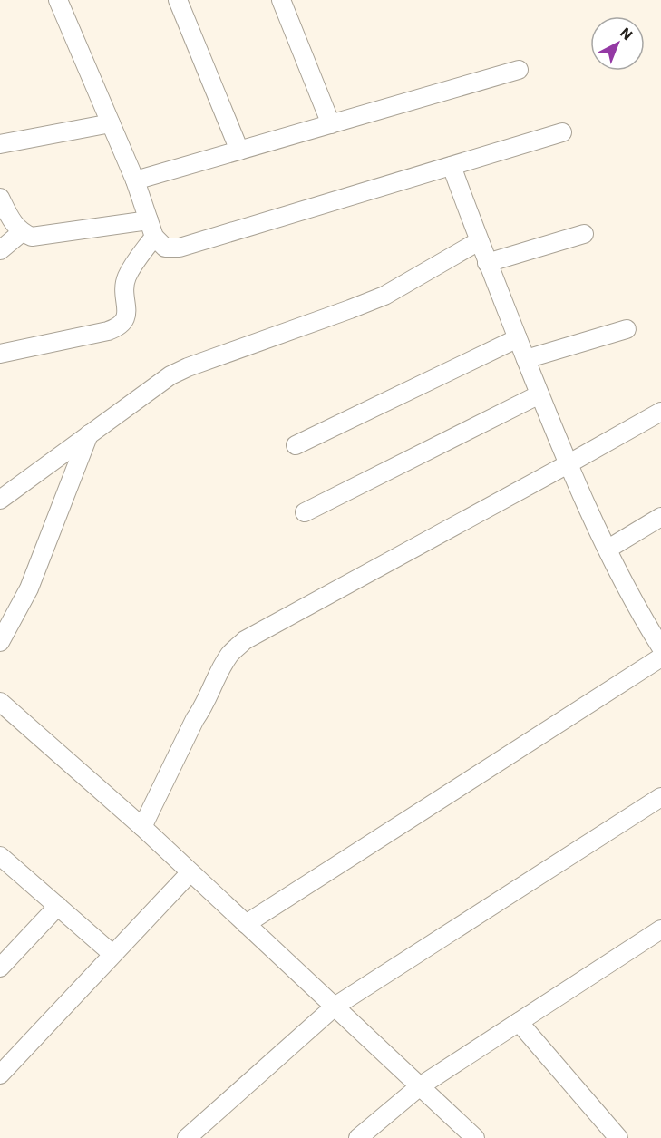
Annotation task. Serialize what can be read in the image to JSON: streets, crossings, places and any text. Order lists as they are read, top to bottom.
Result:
{
  "north": "top right"
}
